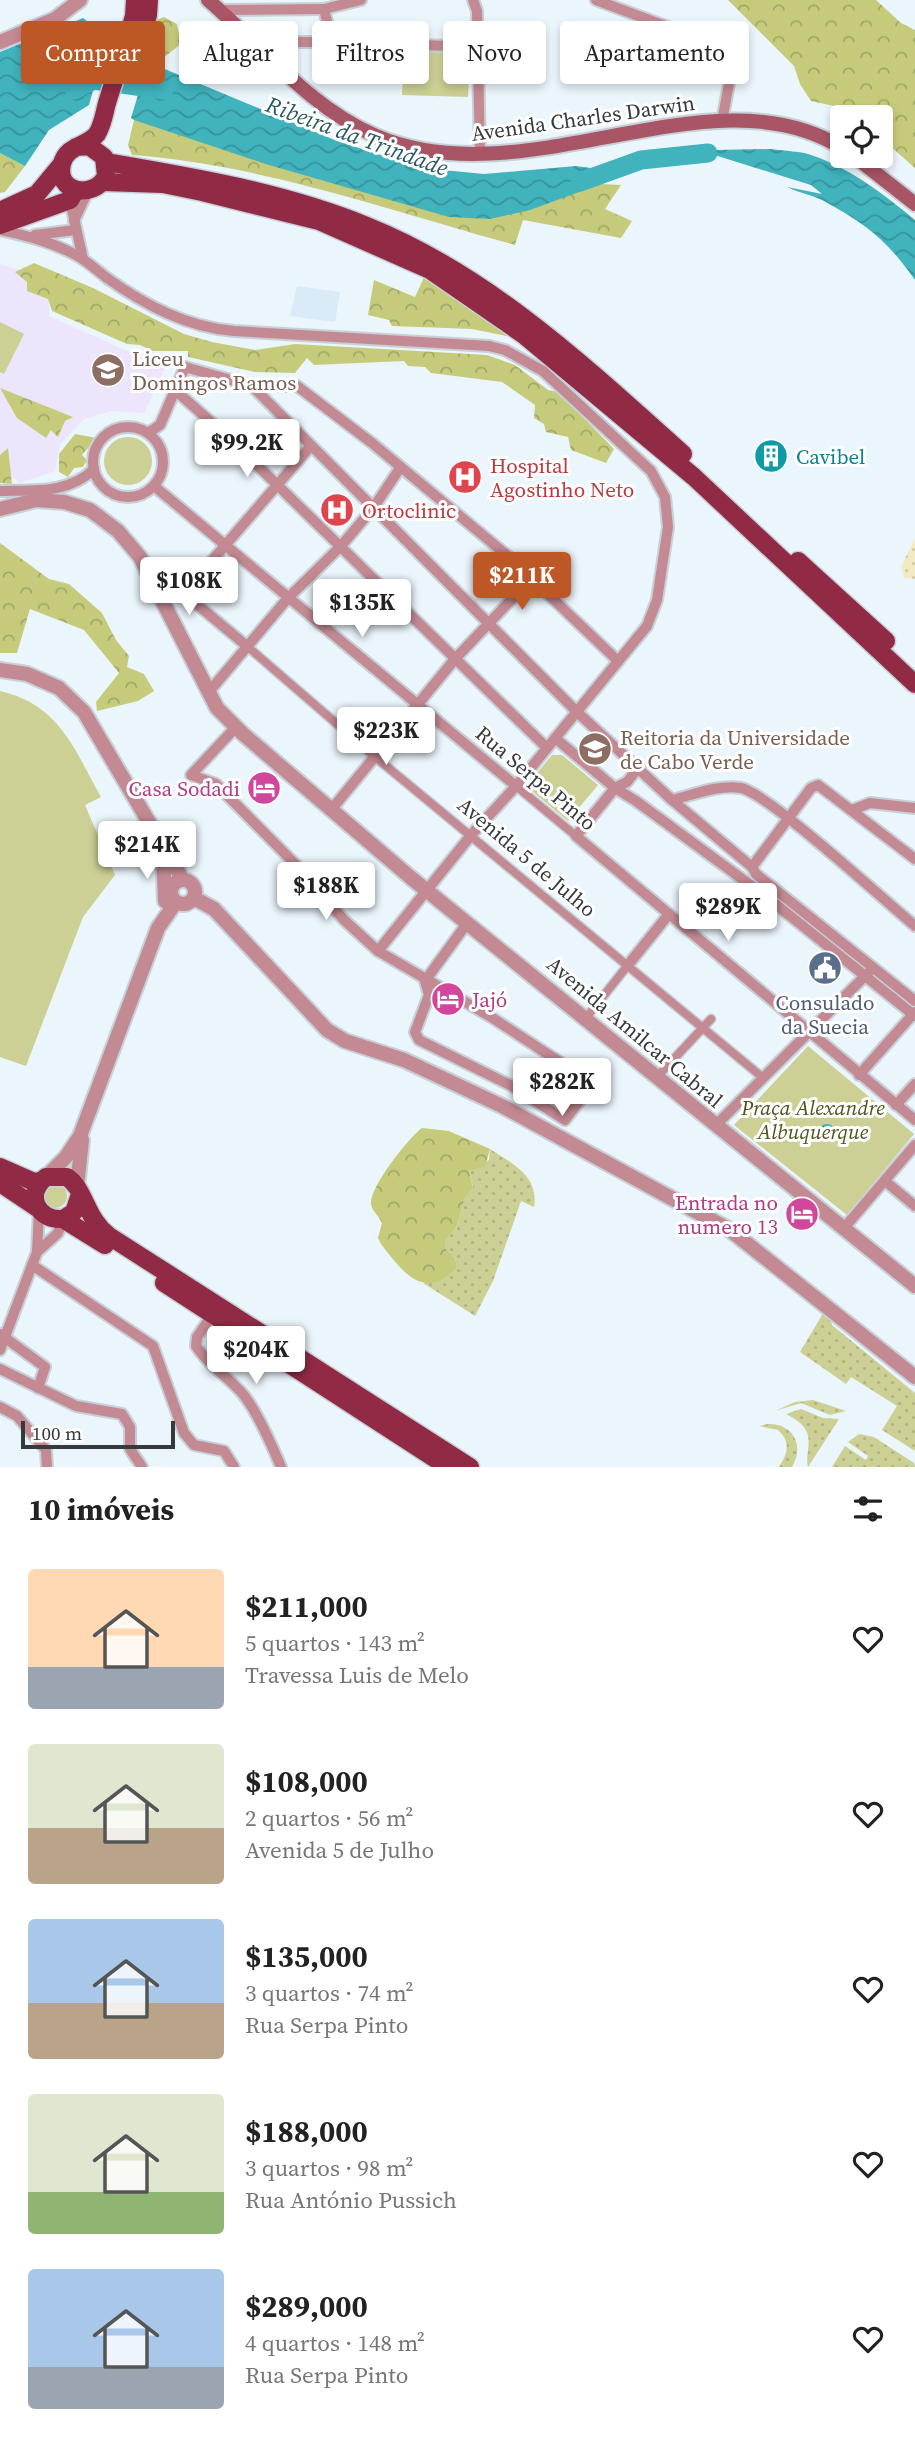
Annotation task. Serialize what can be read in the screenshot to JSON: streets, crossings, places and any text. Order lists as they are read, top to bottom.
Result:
{
  "streets": {
    "main road": ["Avenida Charles Darwin"],
    "street": ["Rua Serpa Pinto", "Avenida 5 de Julho", "Avenida Amilcar Cabral"]
  },
  "crossings": [
    ["Avenida 5 de Julho", "Avenida Amilcar Cabral"]
  ],
  "water": ["Ribeira da Trindade"],
  "parks": ["Praça Alexandre Albuquerque"],
  "places": {
    "school or university": ["Liceu Domingos Ramos", "Reitoria da Universidade de Cabo Verde"],
    "building": ["Cavibel"],
    "hospital": ["Hospital Agostinho Neto", "Ortoclinic"],
    "hotel": ["Casa Sodadi", "Jajó", "Entrada no numero 13"],
    "public building": ["Consulado da Suecia"]
  },
  "scale_bar": "100 m",
  "page": {
    "chip": [
      "Comprar",
      "Alugar",
      "Filtros",
      "Novo",
      "Apartamento"
    ],
    "price": [
      "$99.2K",
      "$211K",
      "$108K",
      "$135K",
      "$223K",
      "$214K",
      "$188K",
      "$289K",
      "$282K",
      "$204K"
    ],
    "scale": "100 m",
    "heading": "10 imóveis",
    "list": [
      {
        "name": "$211,000",
        "note": "5 quartos · 143 m² · Travessa Luis de Melo"
      },
      {
        "name": "$108,000",
        "note": "2 quartos · 56 m² · Avenida 5 de Julho"
      },
      {
        "name": "$135,000",
        "note": "3 quartos · 74 m² · Rua Serpa Pinto"
      },
      {
        "name": "$188,000",
        "note": "3 quartos · 98 m² · Rua António Pussich"
      },
      {
        "name": "$289,000",
        "note": "4 quartos · 148 m² · Rua Serpa Pinto"
      }
    ]
  }
}
